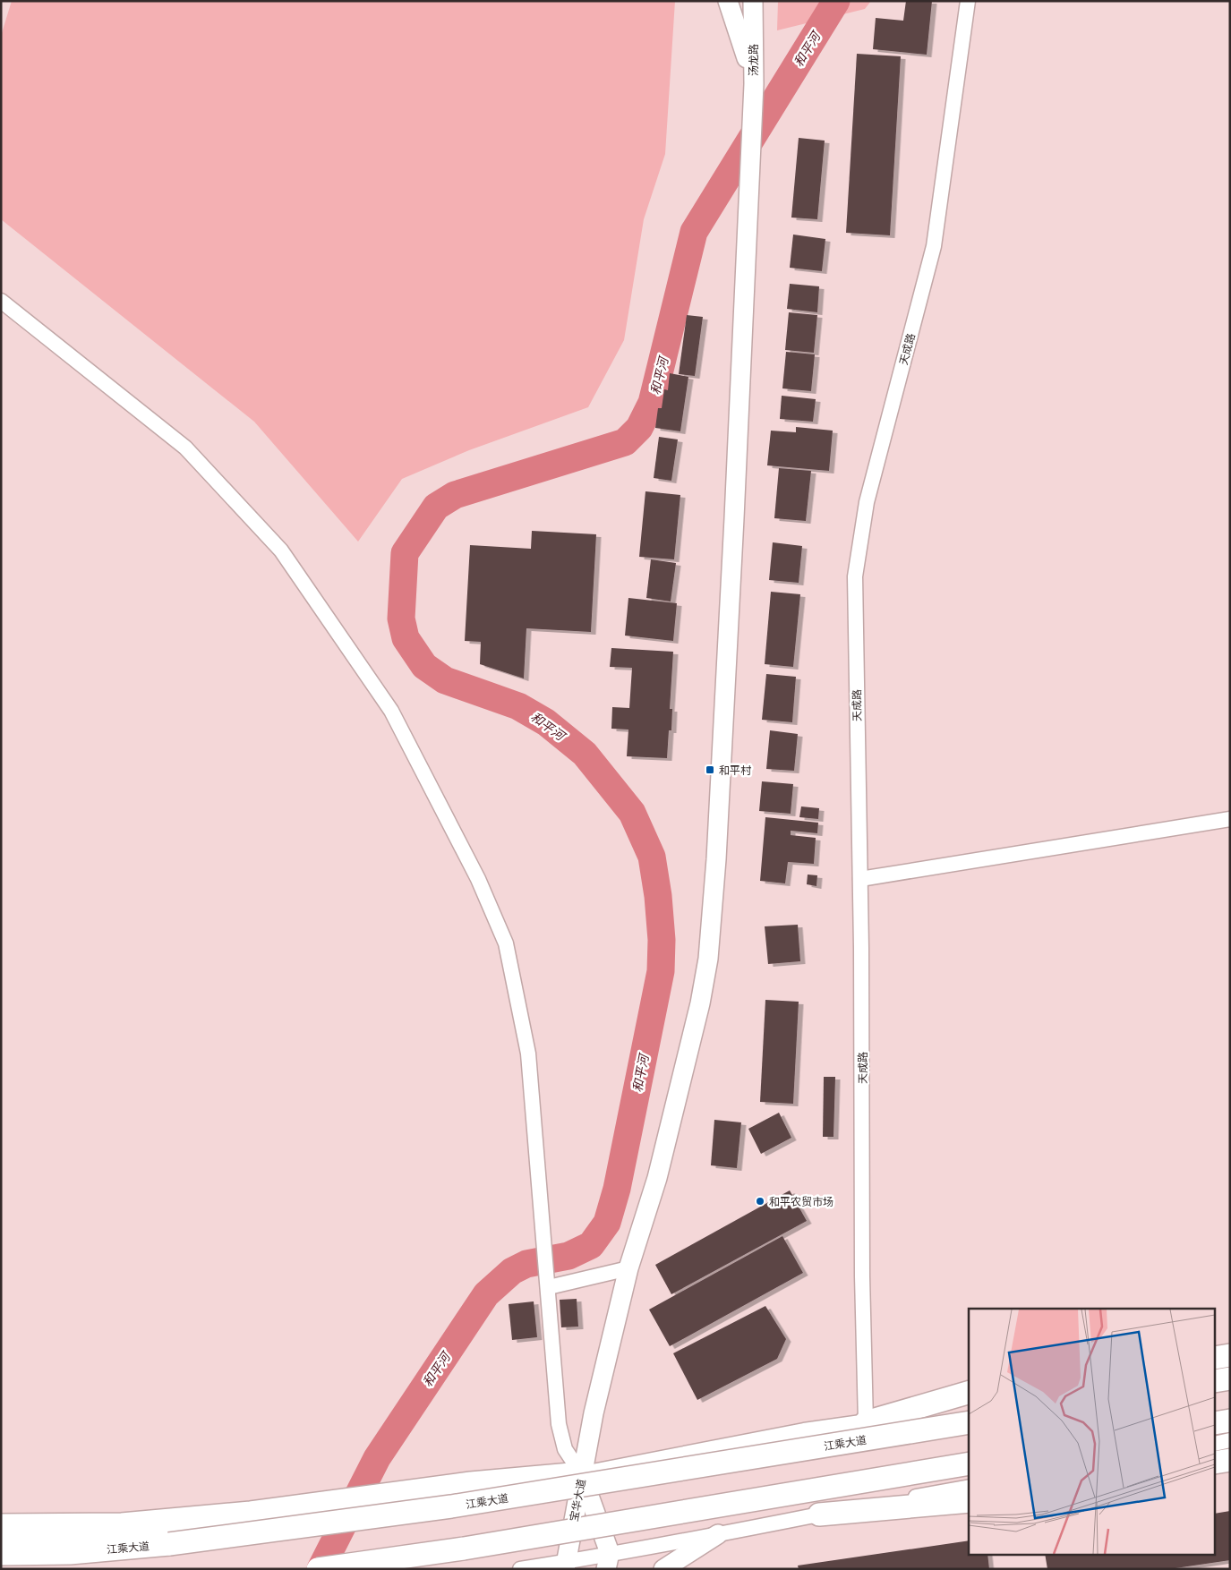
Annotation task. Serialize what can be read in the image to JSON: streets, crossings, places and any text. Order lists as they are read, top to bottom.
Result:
{
  "streets": {
    "highway": ["江乘大道"],
    "main road": ["汤龙路", "宝华大道"],
    "street": ["天成路"]
  },
  "water": ["和平河"],
  "places": {
    "transit": ["和平村"],
    "other": ["和平农贸市场"]
  }
}
